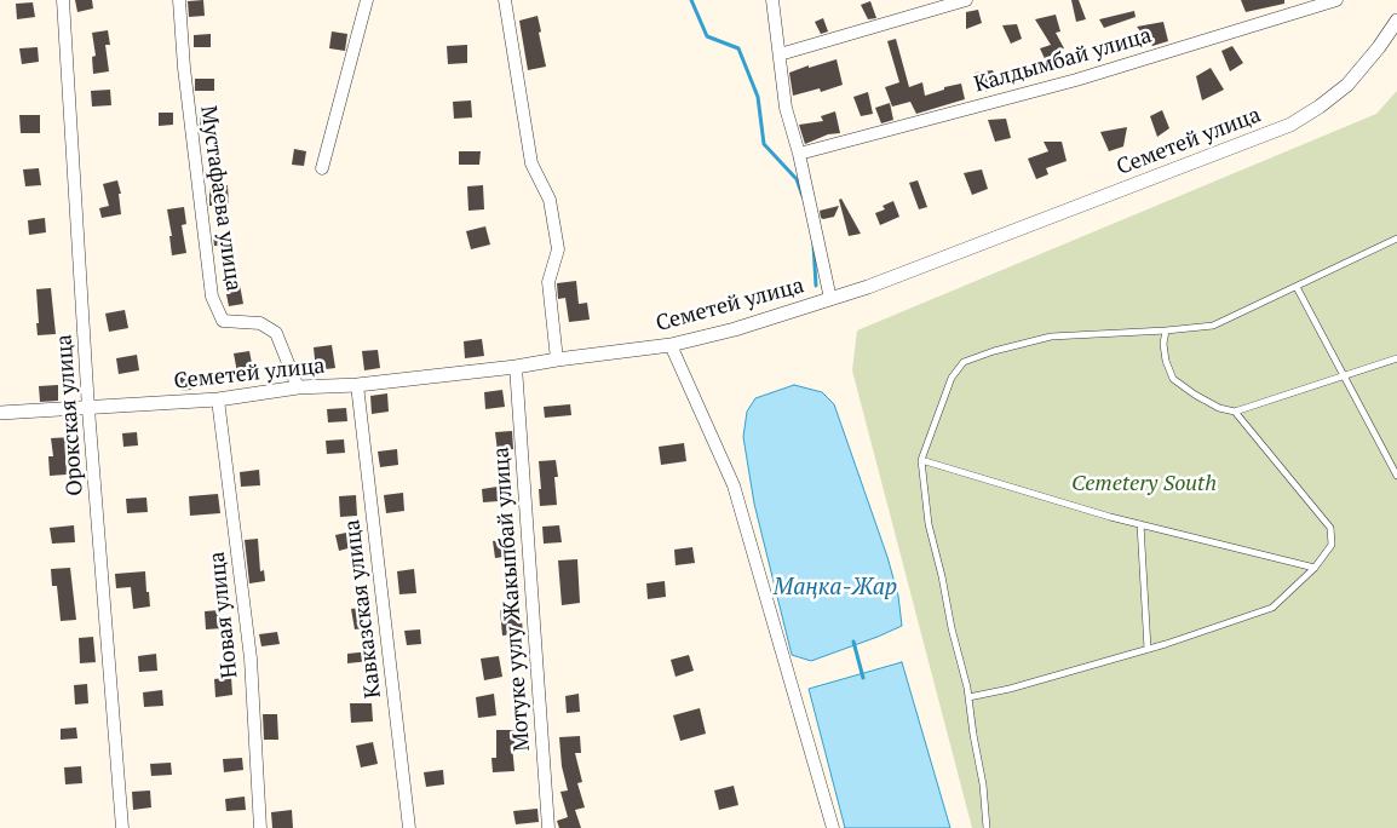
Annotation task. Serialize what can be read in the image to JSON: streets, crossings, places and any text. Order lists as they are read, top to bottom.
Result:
{
  "streets": {
    "street": [
      "Калдымбай улица",
      "Семетей улица",
      "Мустафаева улица",
      "Орокская улица",
      "Мотуке уулу Жакыпбай улица",
      "Кавказская улица",
      "Новая улица"
    ]
  },
  "crossings": [
    ["Семетей улица", "Мустафаева улица"],
    ["Семетей улица", "Орокская улица"],
    ["Семетей улица", "Мотуке уулу Жакыпбай улица"],
    ["Семетей улица", "Кавказская улица"],
    ["Семетей улица", "Новая улица"]
  ],
  "water": ["Маңка-Жар"],
  "parks": ["Cemetery South"]
}
